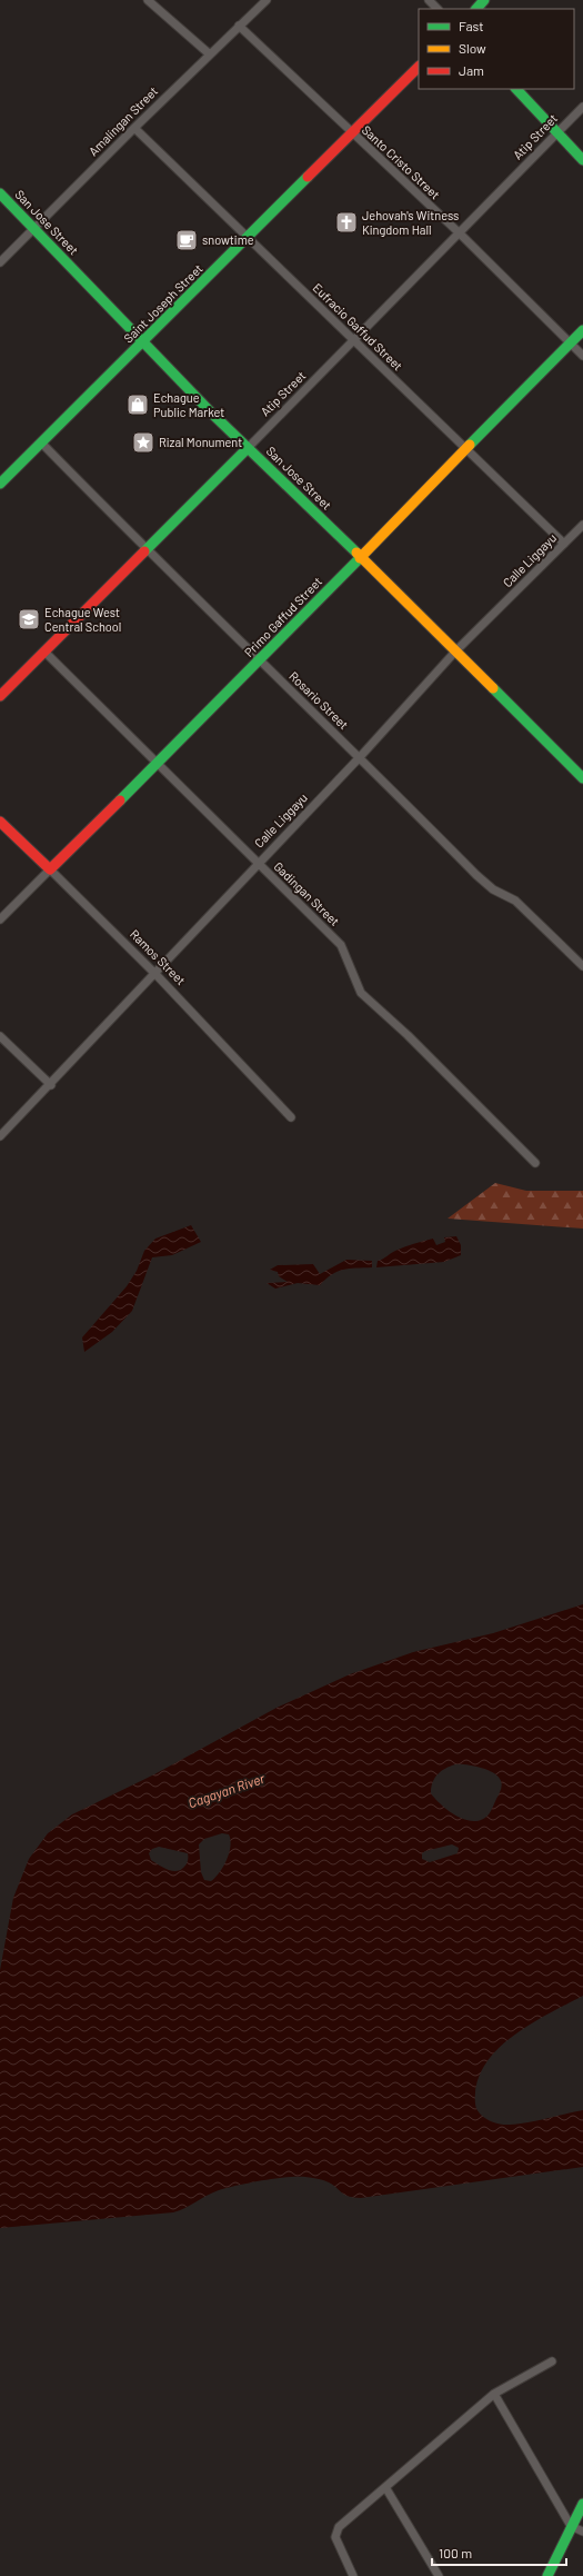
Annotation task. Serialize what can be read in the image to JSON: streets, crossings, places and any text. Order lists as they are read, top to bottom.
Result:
{
  "streets": {
    "main road": [
      "Atip Street",
      "San Jose Street",
      "Saint Joseph Street",
      "Primo Gaffud Street",
      "Ramos Street"
    ],
    "street": [
      "Amalingan Street",
      "Santo Cristo Street",
      "Eufracio Gaffud Street",
      "Calle Liggayu",
      "Rosario Street",
      "Gadingan Street"
    ]
  },
  "crossings": [
    ["Amalingan Street", "Santo Cristo Street"],
    ["Amalingan Street", "San Jose Street"],
    ["Amalingan Street", "Eufracio Gaffud Street"],
    ["Atip Street", "Santo Cristo Street"],
    ["Atip Street", "San Jose Street"],
    ["Atip Street", "Eufracio Gaffud Street"],
    ["Atip Street", "Rosario Street"],
    ["Atip Street", "Gadingan Street"],
    ["Santo Cristo Street", "Saint Joseph Street"],
    ["Santo Cristo Street", "Primo Gaffud Street"],
    ["San Jose Street", "Saint Joseph Street"],
    ["San Jose Street", "Calle Liggayu"],
    ["San Jose Street", "Primo Gaffud Street"],
    ["Saint Joseph Street", "Eufracio Gaffud Street"],
    ["Saint Joseph Street", "Rosario Street"],
    ["Eufracio Gaffud Street", "Calle Liggayu"],
    ["Eufracio Gaffud Street", "Primo Gaffud Street"],
    ["Calle Liggayu", "Rosario Street"],
    ["Calle Liggayu", "Gadingan Street"],
    ["Calle Liggayu", "Ramos Street"],
    ["Primo Gaffud Street", "Rosario Street"],
    ["Primo Gaffud Street", "Gadingan Street"],
    ["Primo Gaffud Street", "Ramos Street"]
  ],
  "water": ["Cagayan River"],
  "places": {
    "church": ["Jehovah's Witness Kingdom Hall"],
    "cafe": ["snowtime"],
    "shop": ["Echague Public Market"],
    "place": ["Rizal Monument"],
    "school or university": ["Echague West Central School"]
  },
  "legend": ["Fast", "Slow", "Jam"],
  "scale_bar": "100 m"
}
